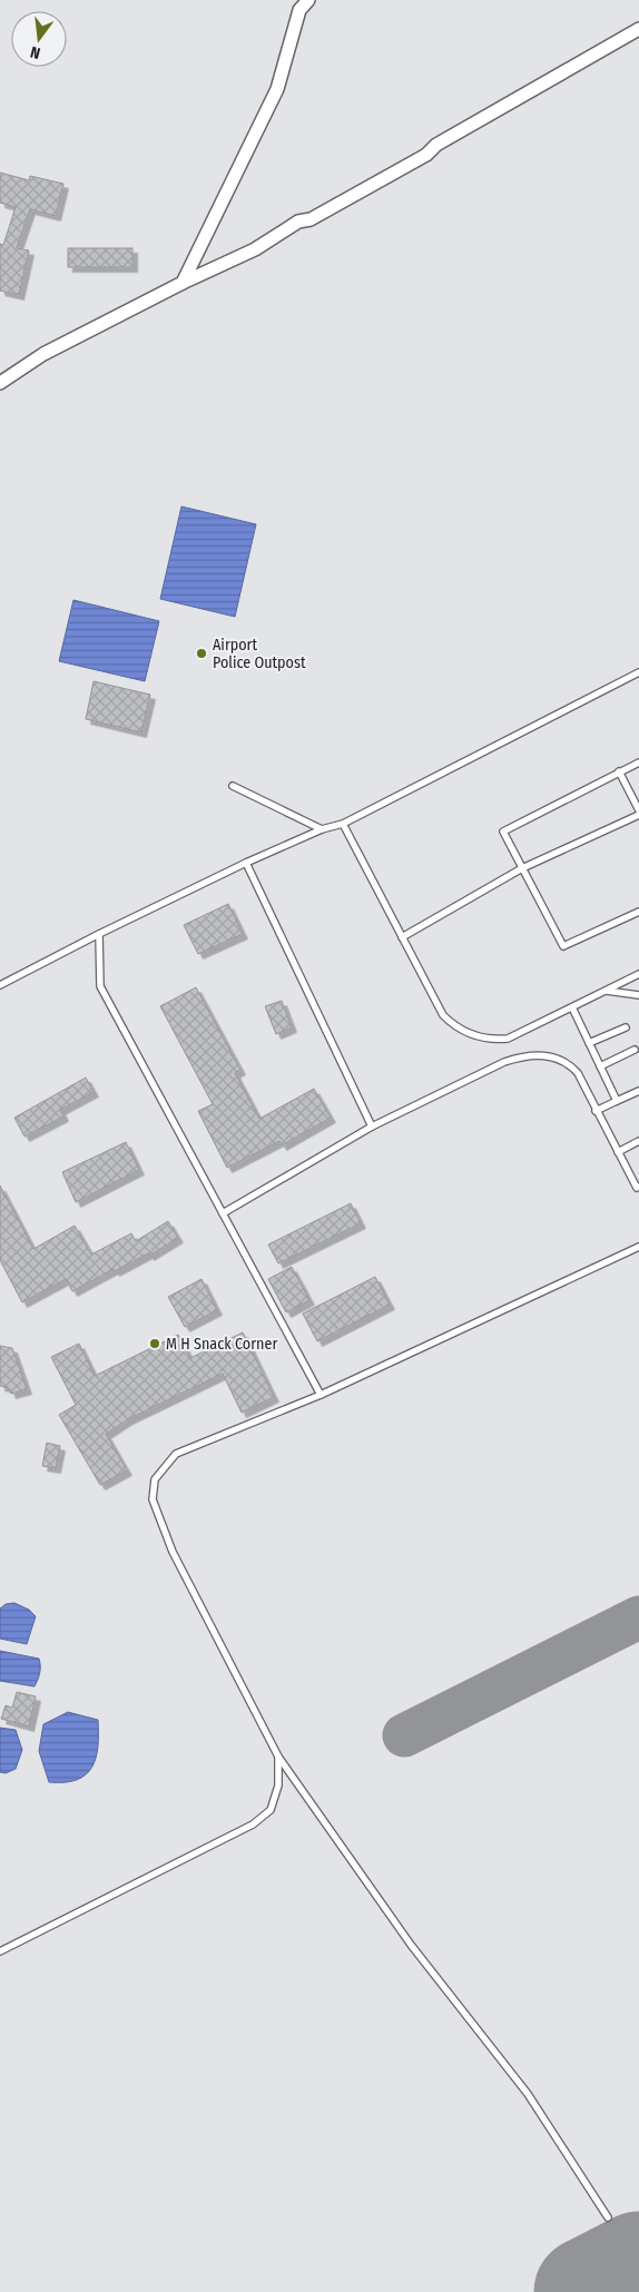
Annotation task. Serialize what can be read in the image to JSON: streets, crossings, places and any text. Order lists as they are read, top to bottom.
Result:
{
  "places": ["Airport Police Outpost", "M H Snack Corner"],
  "north": "bottom"
}
